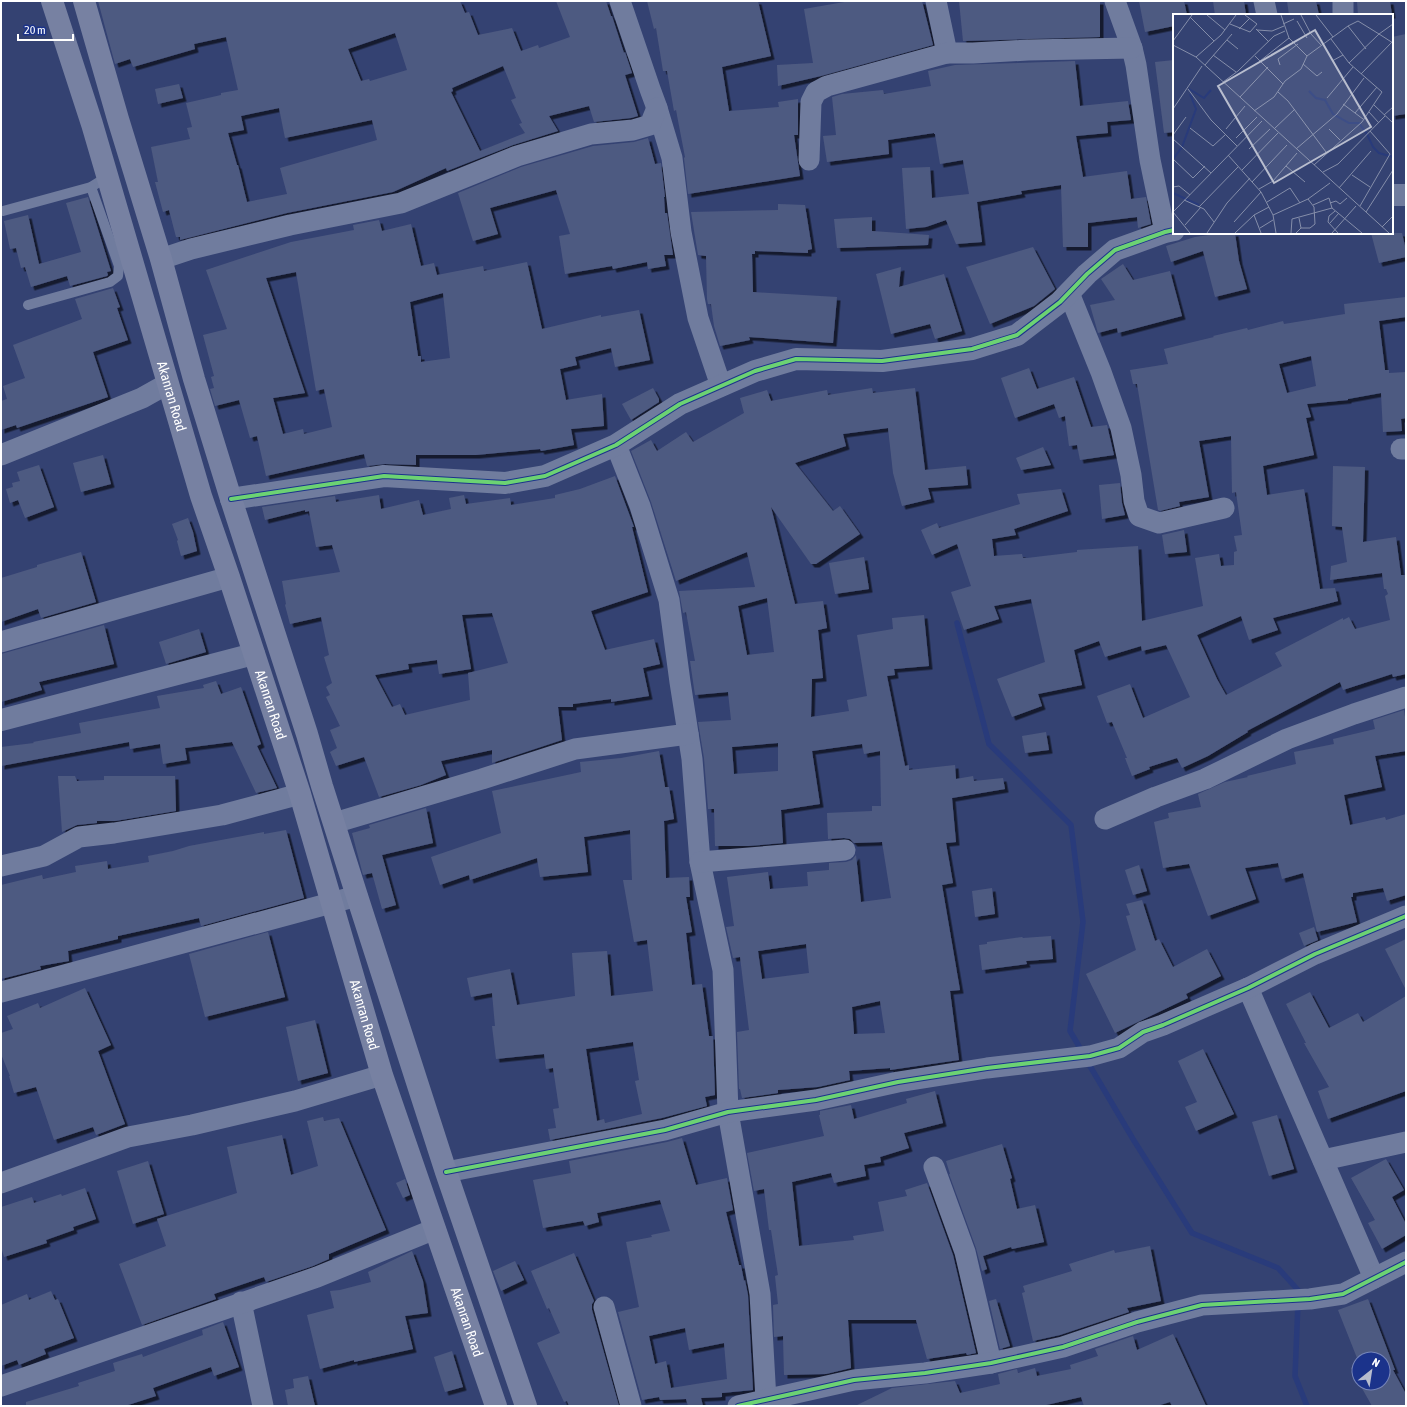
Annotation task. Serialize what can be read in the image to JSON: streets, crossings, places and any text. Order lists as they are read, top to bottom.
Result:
{
  "streets": {
    "main road": ["Akanran Road"]
  },
  "scale_bar": "20 m",
  "north": "top right"
}
